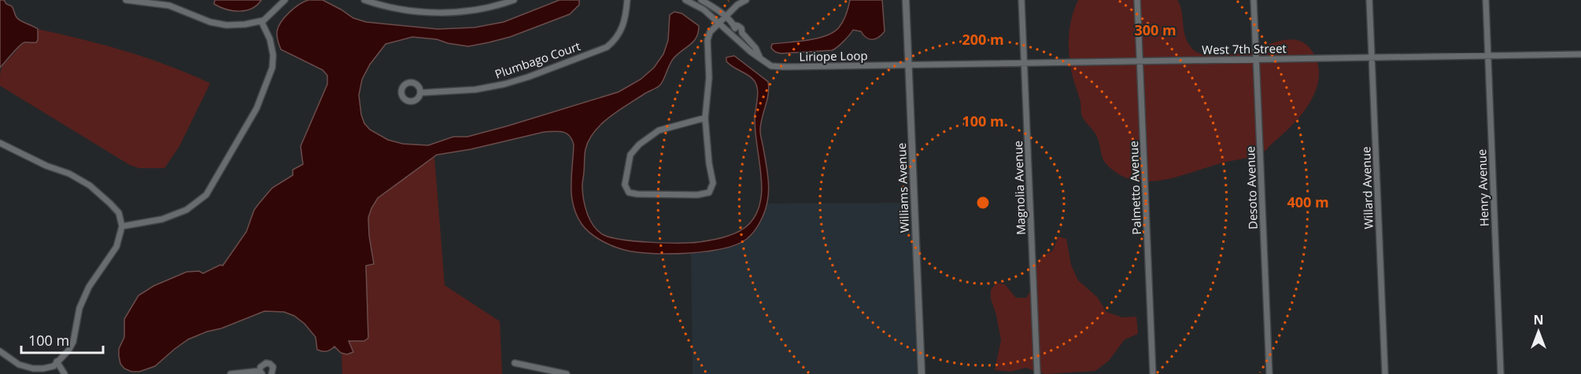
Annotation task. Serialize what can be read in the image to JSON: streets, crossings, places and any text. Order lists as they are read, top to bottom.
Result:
{
  "streets": {
    "street": [
      "West 7th Street",
      "Liriope Loop",
      "Plumbago Court",
      "Williams Avenue",
      "Magnolia Avenue",
      "Palmetto Avenue",
      "Desoto Avenue",
      "Willard Avenue",
      "Henry Avenue"
    ]
  },
  "crossings": [
    ["West 7th Street", "Liriope Loop"],
    ["West 7th Street", "Williams Avenue"],
    ["West 7th Street", "Magnolia Avenue"],
    ["West 7th Street", "Palmetto Avenue"],
    ["West 7th Street", "Desoto Avenue"],
    ["West 7th Street", "Willard Avenue"],
    ["West 7th Street", "Henry Avenue"],
    ["Liriope Loop", "Williams Avenue"]
  ],
  "scale_bar": "100 m",
  "north": "top",
  "rings": [
    "300 m",
    "200 m",
    "100 m",
    "400 m"
  ]
}
